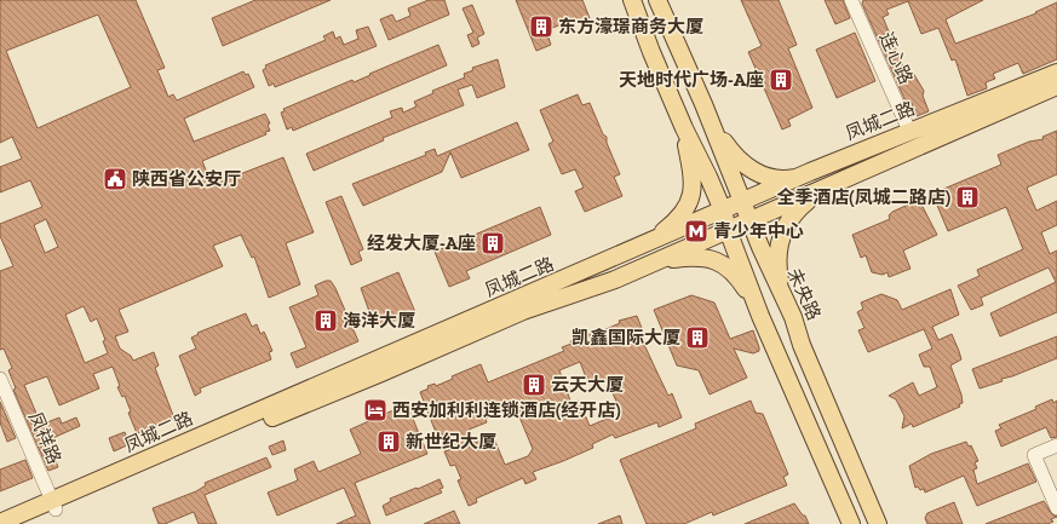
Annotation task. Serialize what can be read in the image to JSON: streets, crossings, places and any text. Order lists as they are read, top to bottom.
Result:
{
  "streets": {
    "main road": ["凤城二路", "未央路"],
    "street": ["连心路", "凤祥路"]
  },
  "crossings": [
    ["连心路", "凤城二路"],
    ["凤城二路", "未央路"],
    ["凤城二路", "凤祥路"]
  ],
  "places": {
    "building": [
      "东方濠璟商务大厦",
      "天地时代广场-A座",
      "全季酒店(凤城二路店)",
      "经发大厦-A座",
      "海洋大厦",
      "凯鑫国际大厦",
      "云天大厦",
      "新世纪大厦"
    ],
    "public building": ["陕西省公安厅"],
    "metro station": ["青少年中心"],
    "hotel": ["西安加利利连锁酒店(经开店)"]
  }
}
